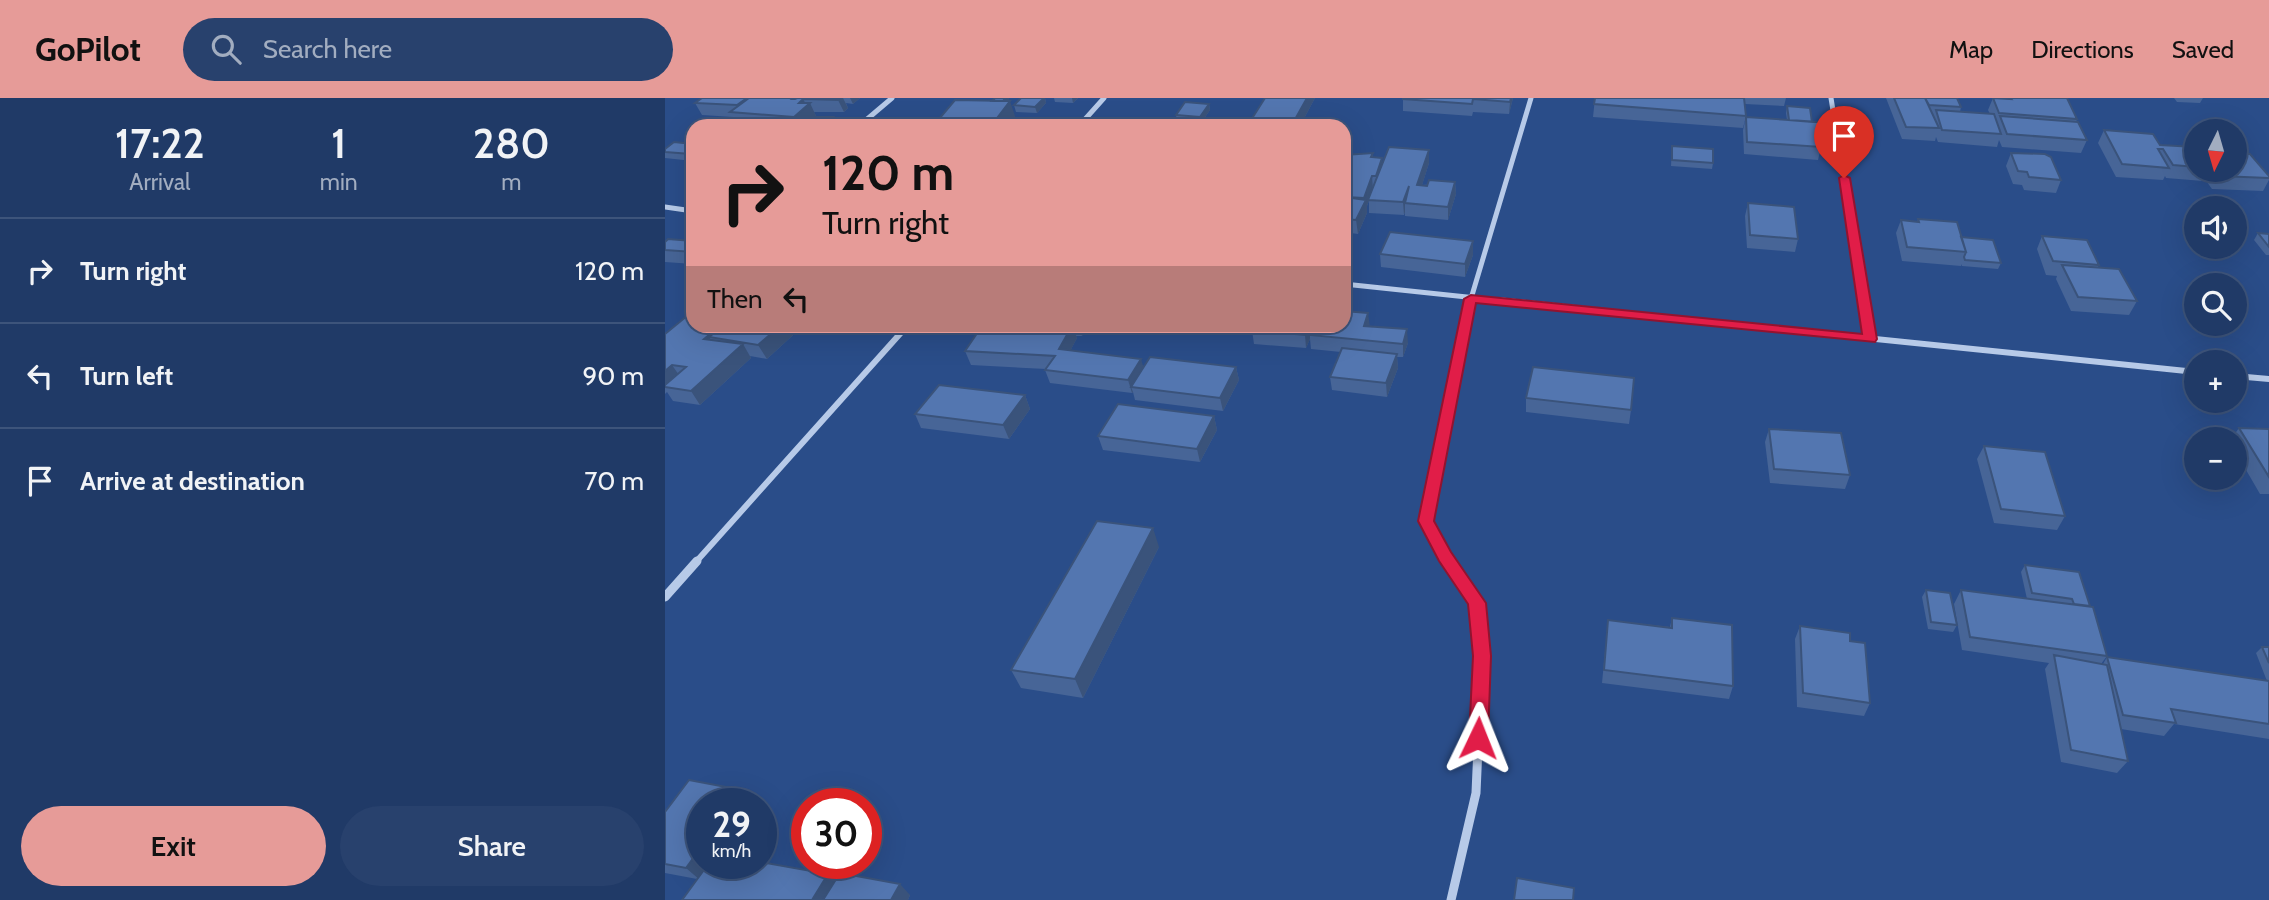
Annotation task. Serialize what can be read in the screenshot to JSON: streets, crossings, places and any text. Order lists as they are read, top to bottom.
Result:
{
  "north": "bottom",
  "page": {
    "header": "GoPilot",
    "search": "Search here",
    "nav": ["Map", "Directions", "Saved"],
    "eta": [
      "17:22",
      "Arrival",
      "1",
      "min",
      "280",
      "m"
    ],
    "map_buttons": ["+", "−"],
    "turn": ["120 m", "Turn right"],
    "list": [
      {
        "name": "Turn right",
        "value": "120 m"
      },
      {
        "name": "Turn left",
        "value": "90 m"
      },
      {
        "name": "Arrive at destination",
        "value": "70 m"
      }
    ],
    "then": "Then",
    "speed": "29 km/h",
    "limit": "30",
    "buttons": ["Exit", "Share"]
  }
}
